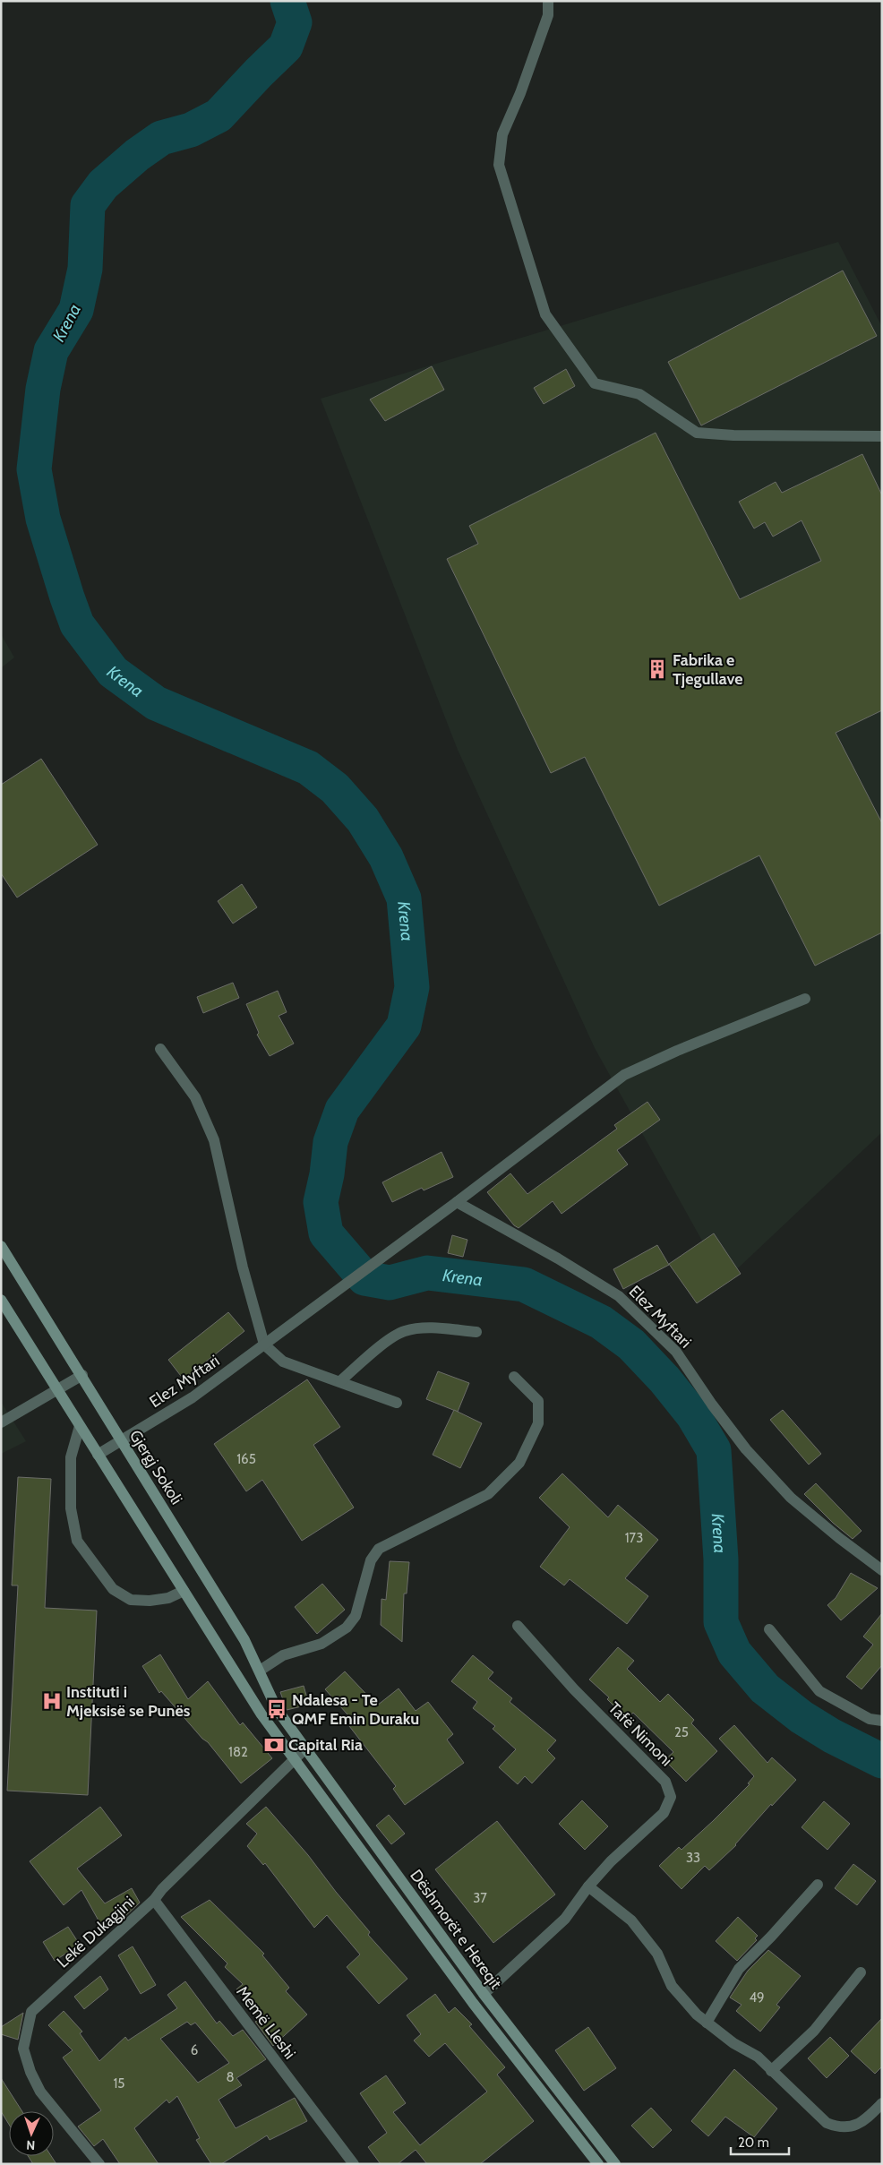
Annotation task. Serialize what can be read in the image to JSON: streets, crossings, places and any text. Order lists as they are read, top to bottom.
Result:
{
  "streets": {
    "main road": ["Gjergj Sokoli", "Dëshmorët e Hereqit"],
    "street": [
      "Elez Myftari",
      "Tafë Nimoni",
      "Lekë Dukagjini",
      "Memë Lleshi"
    ]
  },
  "crossings": [
    ["Elez Myftari", "Gjergj Sokoli"],
    ["Gjergj Sokoli", "Dëshmorët e Hereqit"],
    ["Tafë Nimoni", "Dëshmorët e Hereqit"],
    ["Dëshmorët e Hereqit", "Lekë Dukagjini"],
    ["Lekë Dukagjini", "Memë Lleshi"]
  ],
  "water": ["Krena"],
  "places": {
    "building": ["Fabrika e Tjegullave"],
    "hospital": ["Instituti i Mjeksisë se Punës"],
    "bus stop": ["Ndalesa - Te QMF Emin Duraku"],
    "bank": ["Capital Ria"]
  },
  "house_numbers": [
    "165",
    "173",
    "25",
    "182",
    "33",
    "37",
    "49",
    "6",
    "8",
    "15"
  ],
  "scale_bar": "20 m",
  "north": "bottom"
}
